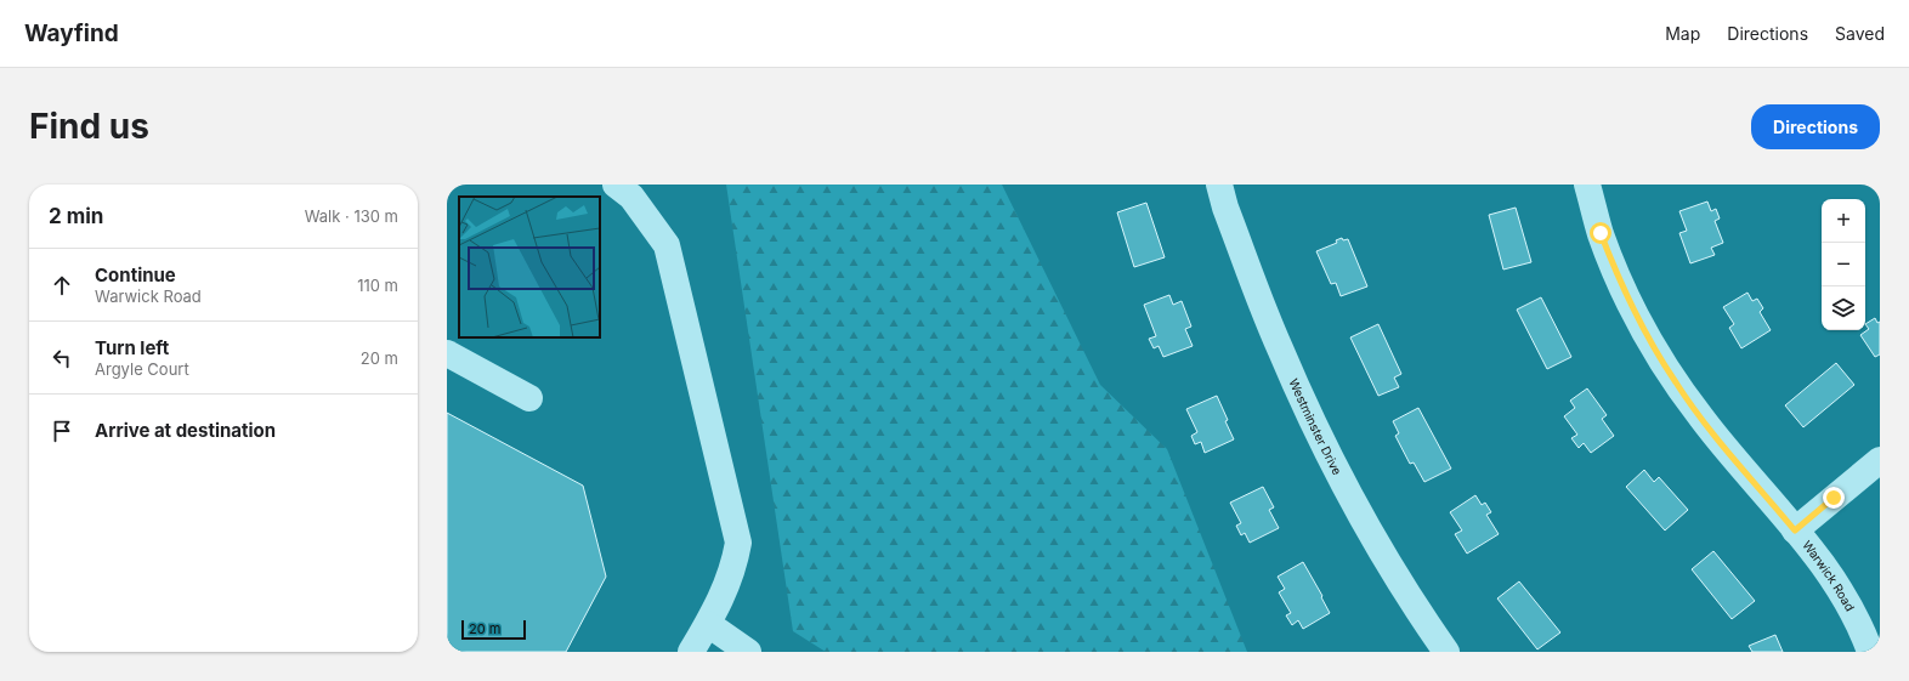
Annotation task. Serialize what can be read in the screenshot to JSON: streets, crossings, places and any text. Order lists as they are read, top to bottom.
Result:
{
  "streets": {
    "street": ["Westminster Drive", "Warwick Road"]
  },
  "scale_bar": "20 m",
  "page": {
    "header": "Wayfind",
    "nav": ["Map", "Directions", "Saved"],
    "buttons": "Directions",
    "title": "Find us",
    "heading": ["2 min", "Walk · 130 m"],
    "map_buttons": ["+", "−"],
    "list": [
      ["Continue", "Warwick Road", "110 m"],
      ["Turn left", "Argyle Court", "20 m"],
      "Arrive at destination"
    ],
    "scale": "20 m"
  }
}
